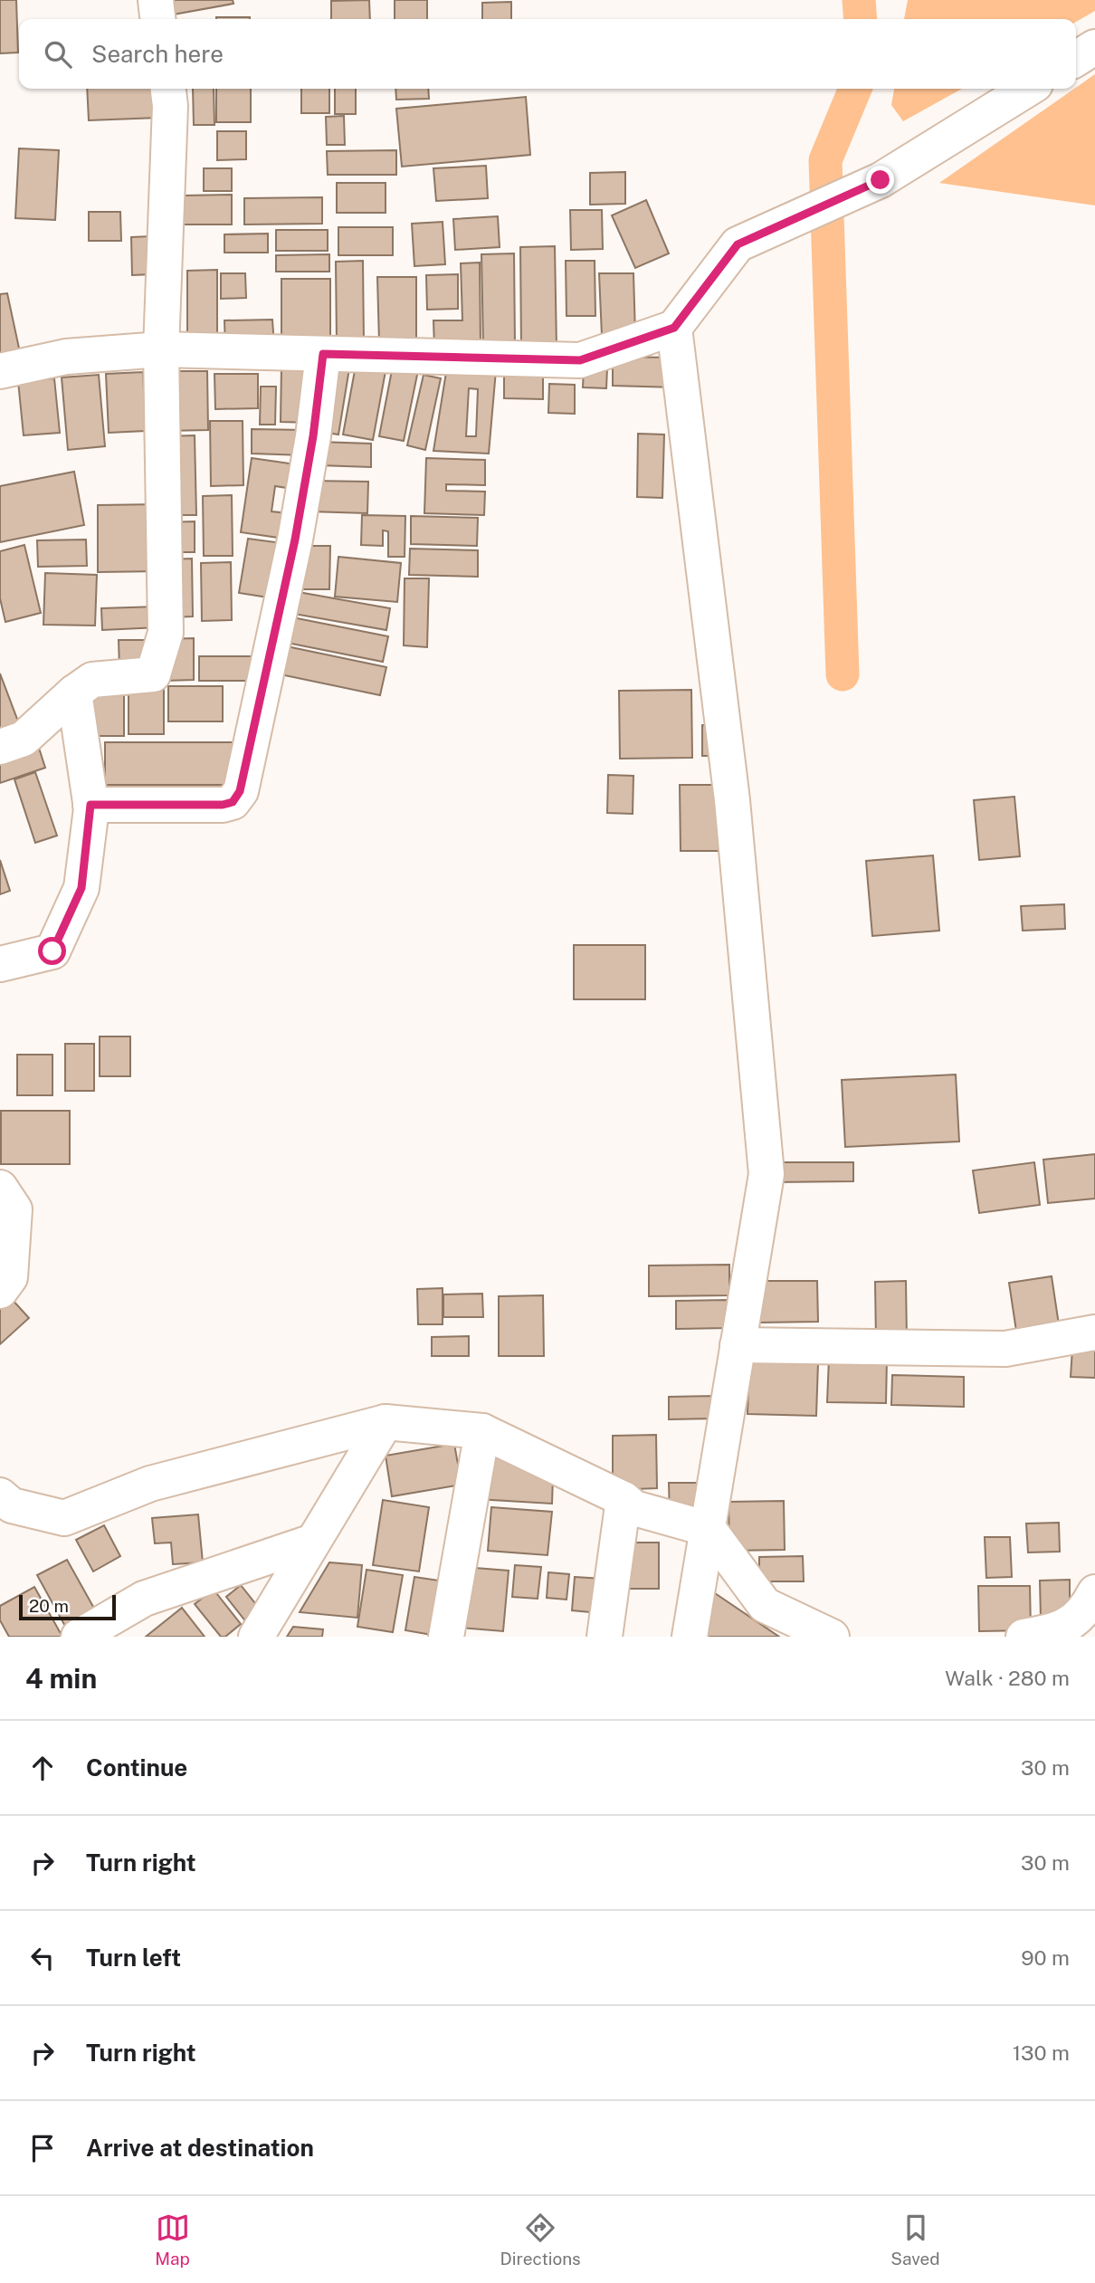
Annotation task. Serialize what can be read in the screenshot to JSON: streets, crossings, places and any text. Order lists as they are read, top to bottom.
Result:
{
  "scale_bar": "20 m",
  "page": {
    "search": "Search here",
    "scale": "20 m",
    "heading": ["4 min", "Walk · 280 m"],
    "list": [
      ["Continue", "30 m"],
      ["Turn right", "30 m"],
      ["Turn left", "90 m"],
      ["Turn right", "130 m"],
      "Arrive at destination"
    ],
    "nav": ["Map", "Directions", "Saved"]
  }
}
